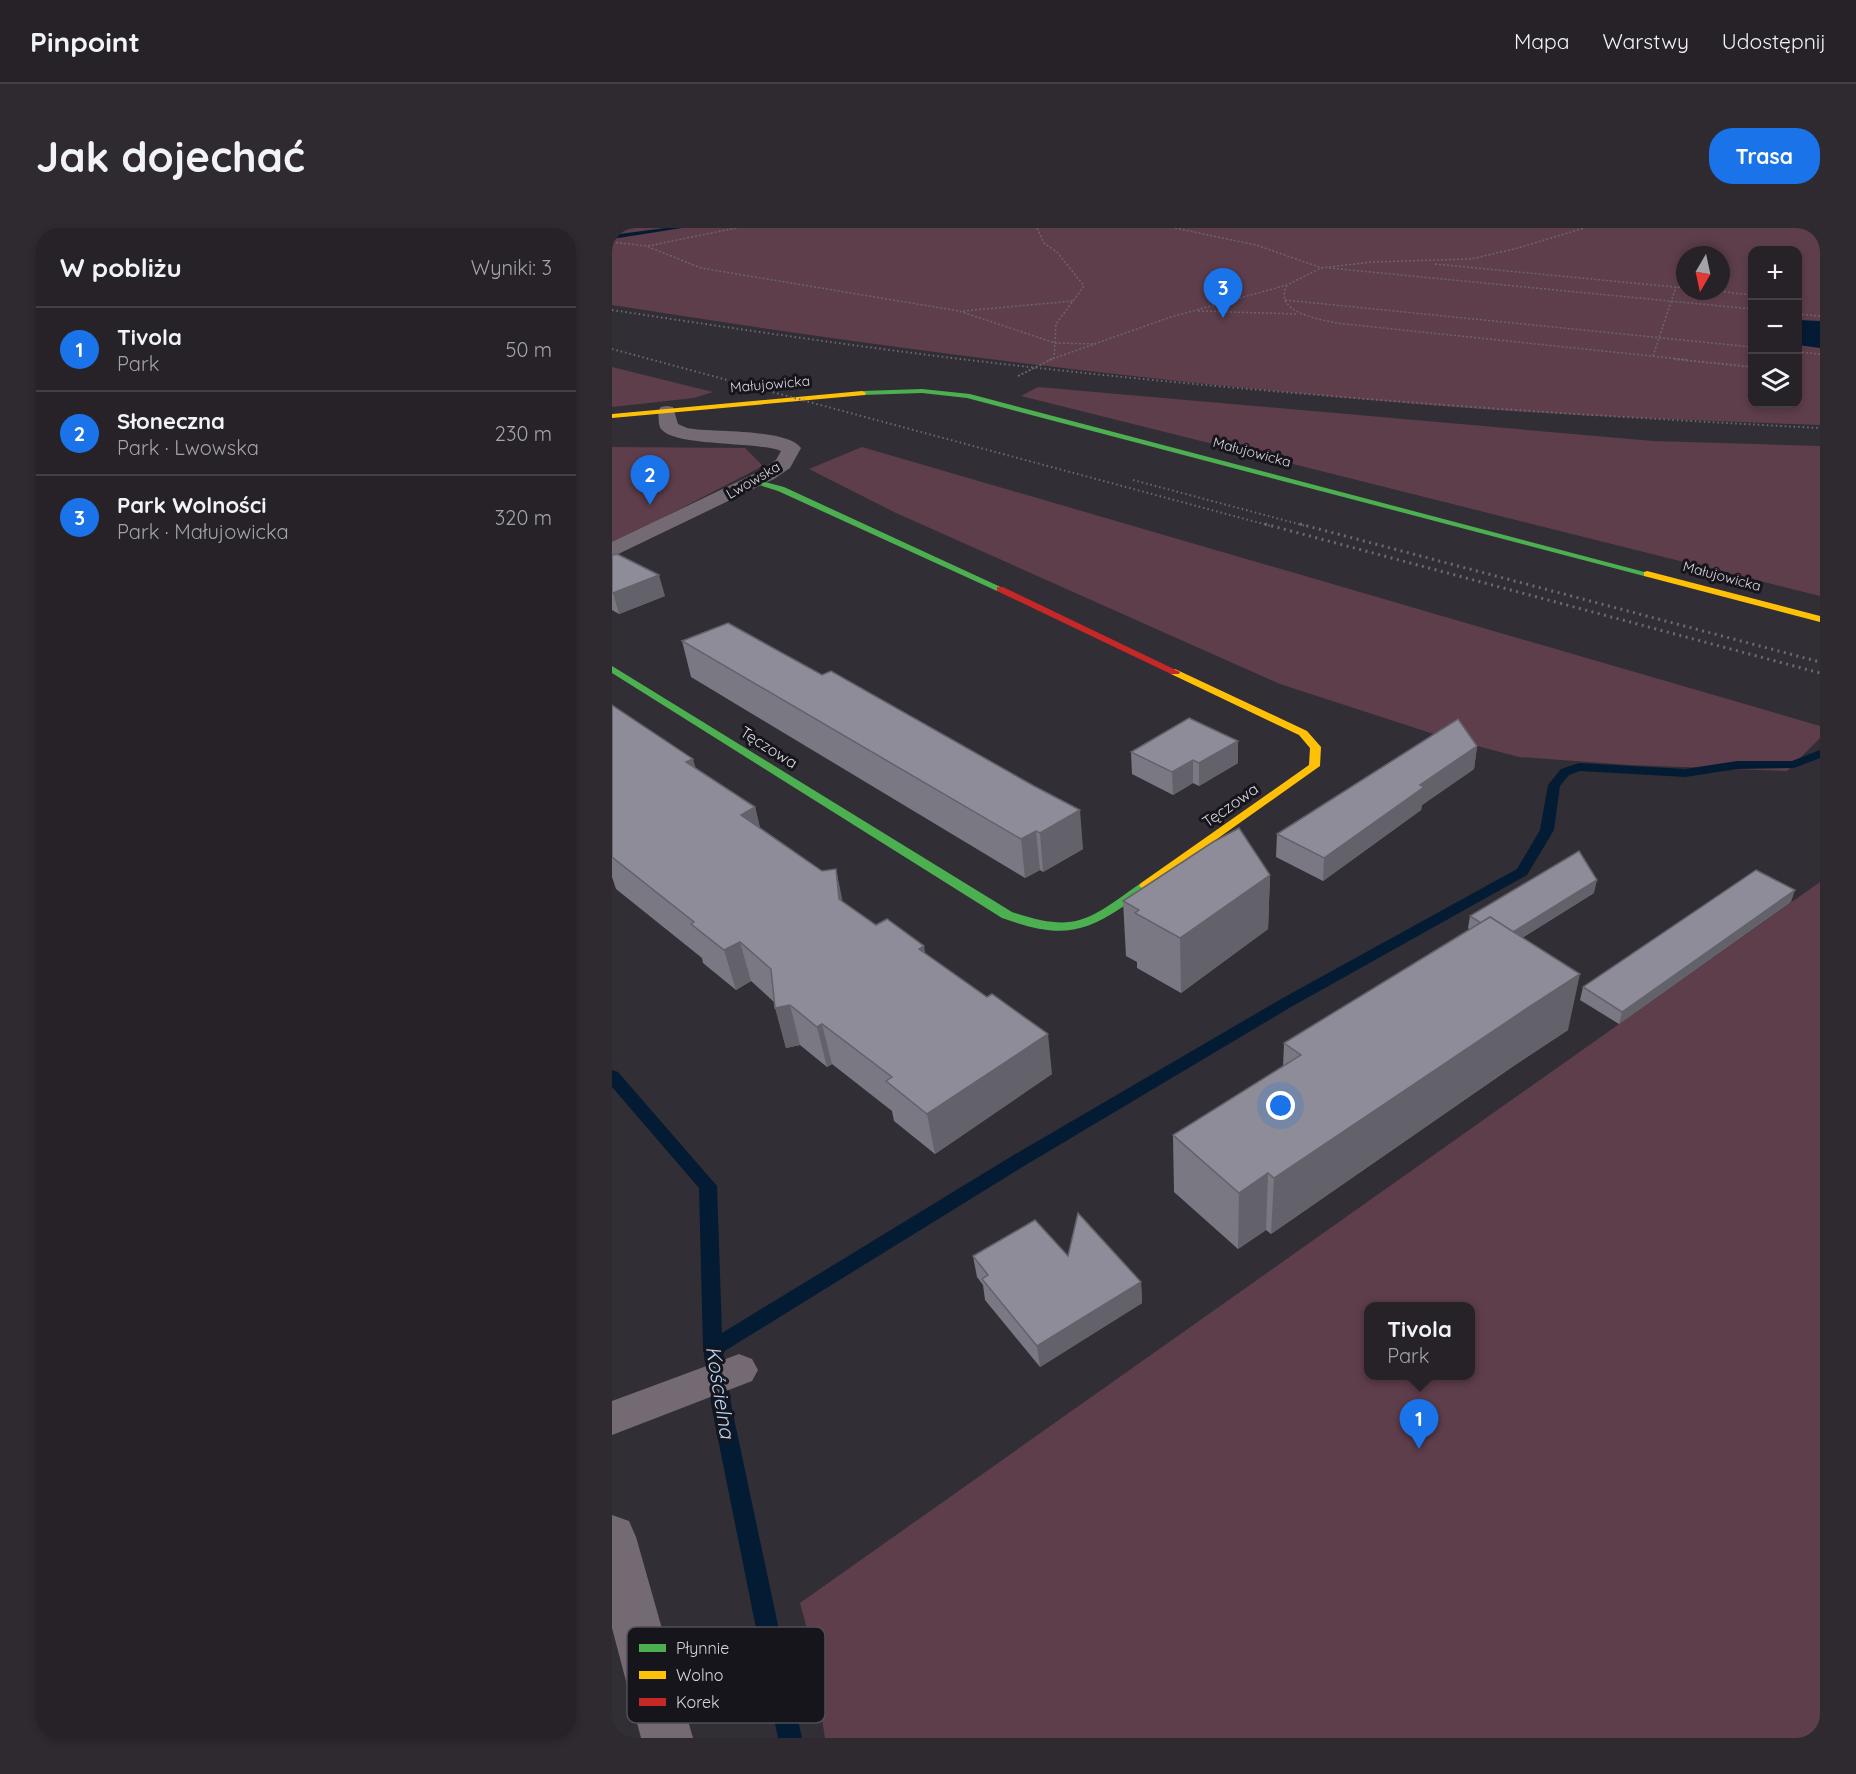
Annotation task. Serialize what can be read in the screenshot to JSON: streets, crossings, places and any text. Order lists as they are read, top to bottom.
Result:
{
  "streets": {
    "street": ["Małujowicka", "Lwowska", "Tęczowa"]
  },
  "crossings": [
    ["Małujowicka", "Lwowska"],
    ["Lwowska", "Tęczowa"]
  ],
  "water": ["Kościelna"],
  "legend": ["Płynnie", "Wolno", "Korek"],
  "north": "bottom",
  "page": {
    "header": "Pinpoint",
    "nav": ["Mapa", "Warstwy", "Udostępnij"],
    "buttons": "Trasa",
    "title": "Jak dojechać",
    "heading": ["W pobliżu", "Wyniki: 3"],
    "map_buttons": ["+", "−"],
    "pins": ["3", "2", "1"],
    "list": [
      {
        "mark": "1",
        "name": "Tivola",
        "note": "Park",
        "value": "50 m"
      },
      {
        "mark": "2",
        "name": "Słoneczna",
        "note": "Park · Lwowska",
        "value": "230 m"
      },
      {
        "mark": "3",
        "name": "Park Wolności",
        "note": "Park · Małujowicka",
        "value": "320 m"
      }
    ],
    "popup": ["Tivola", "Park"]
  }
}
